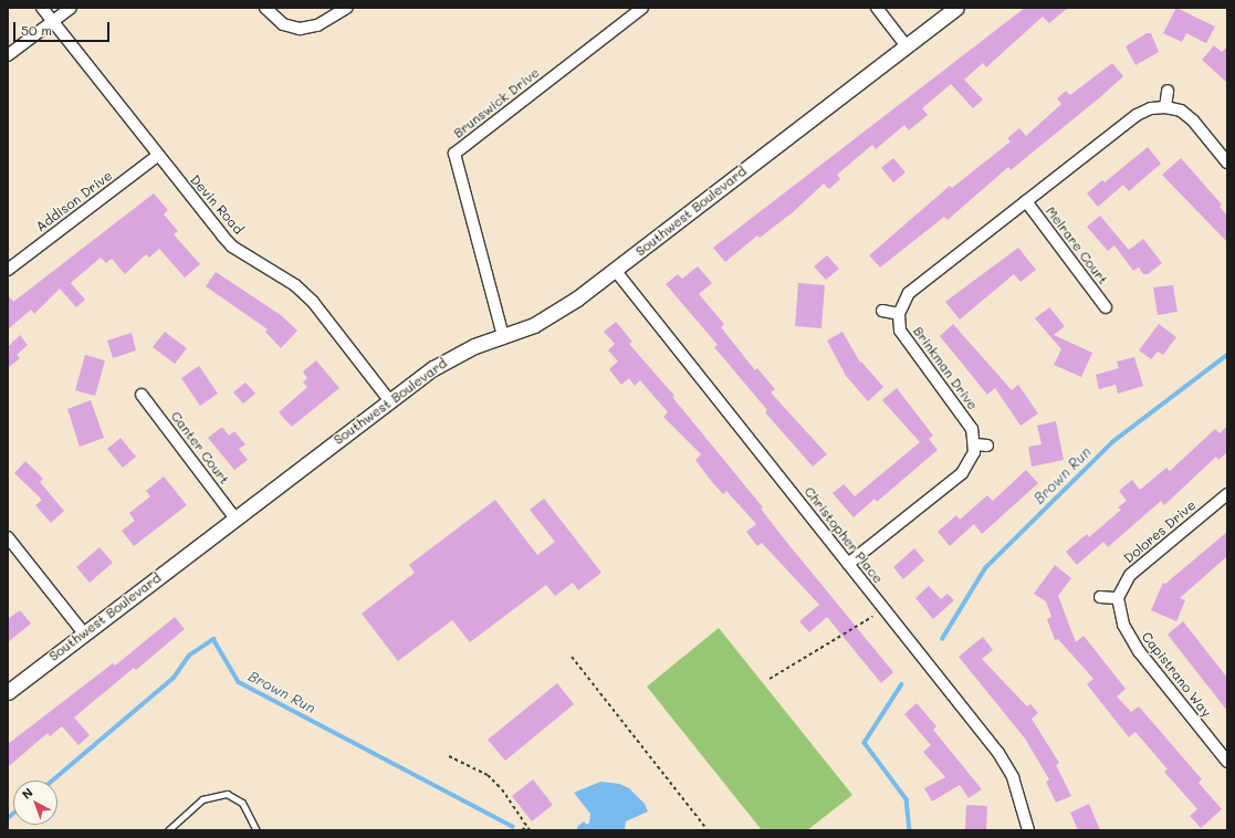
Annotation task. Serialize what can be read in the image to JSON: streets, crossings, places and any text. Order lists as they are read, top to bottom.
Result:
{
  "streets": {
    "street": [
      "Brunswick Drive",
      "Addison Drive",
      "Devin Road",
      "Southwest Boulevard",
      "Melrare Court",
      "Brinkman Drive",
      "Canter Court",
      "Dolores Drive",
      "Christopher Place",
      "Capistrano Way"
    ]
  },
  "crossings": [
    ["Brunswick Drive", "Southwest Boulevard"],
    ["Addison Drive", "Devin Road"],
    ["Devin Road", "Southwest Boulevard"],
    ["Southwest Boulevard", "Canter Court"],
    ["Southwest Boulevard", "Christopher Place"],
    ["Dolores Drive", "Capistrano Way"]
  ],
  "water": ["Brown Run"],
  "scale_bar": "50 m",
  "north": "top left"
}
